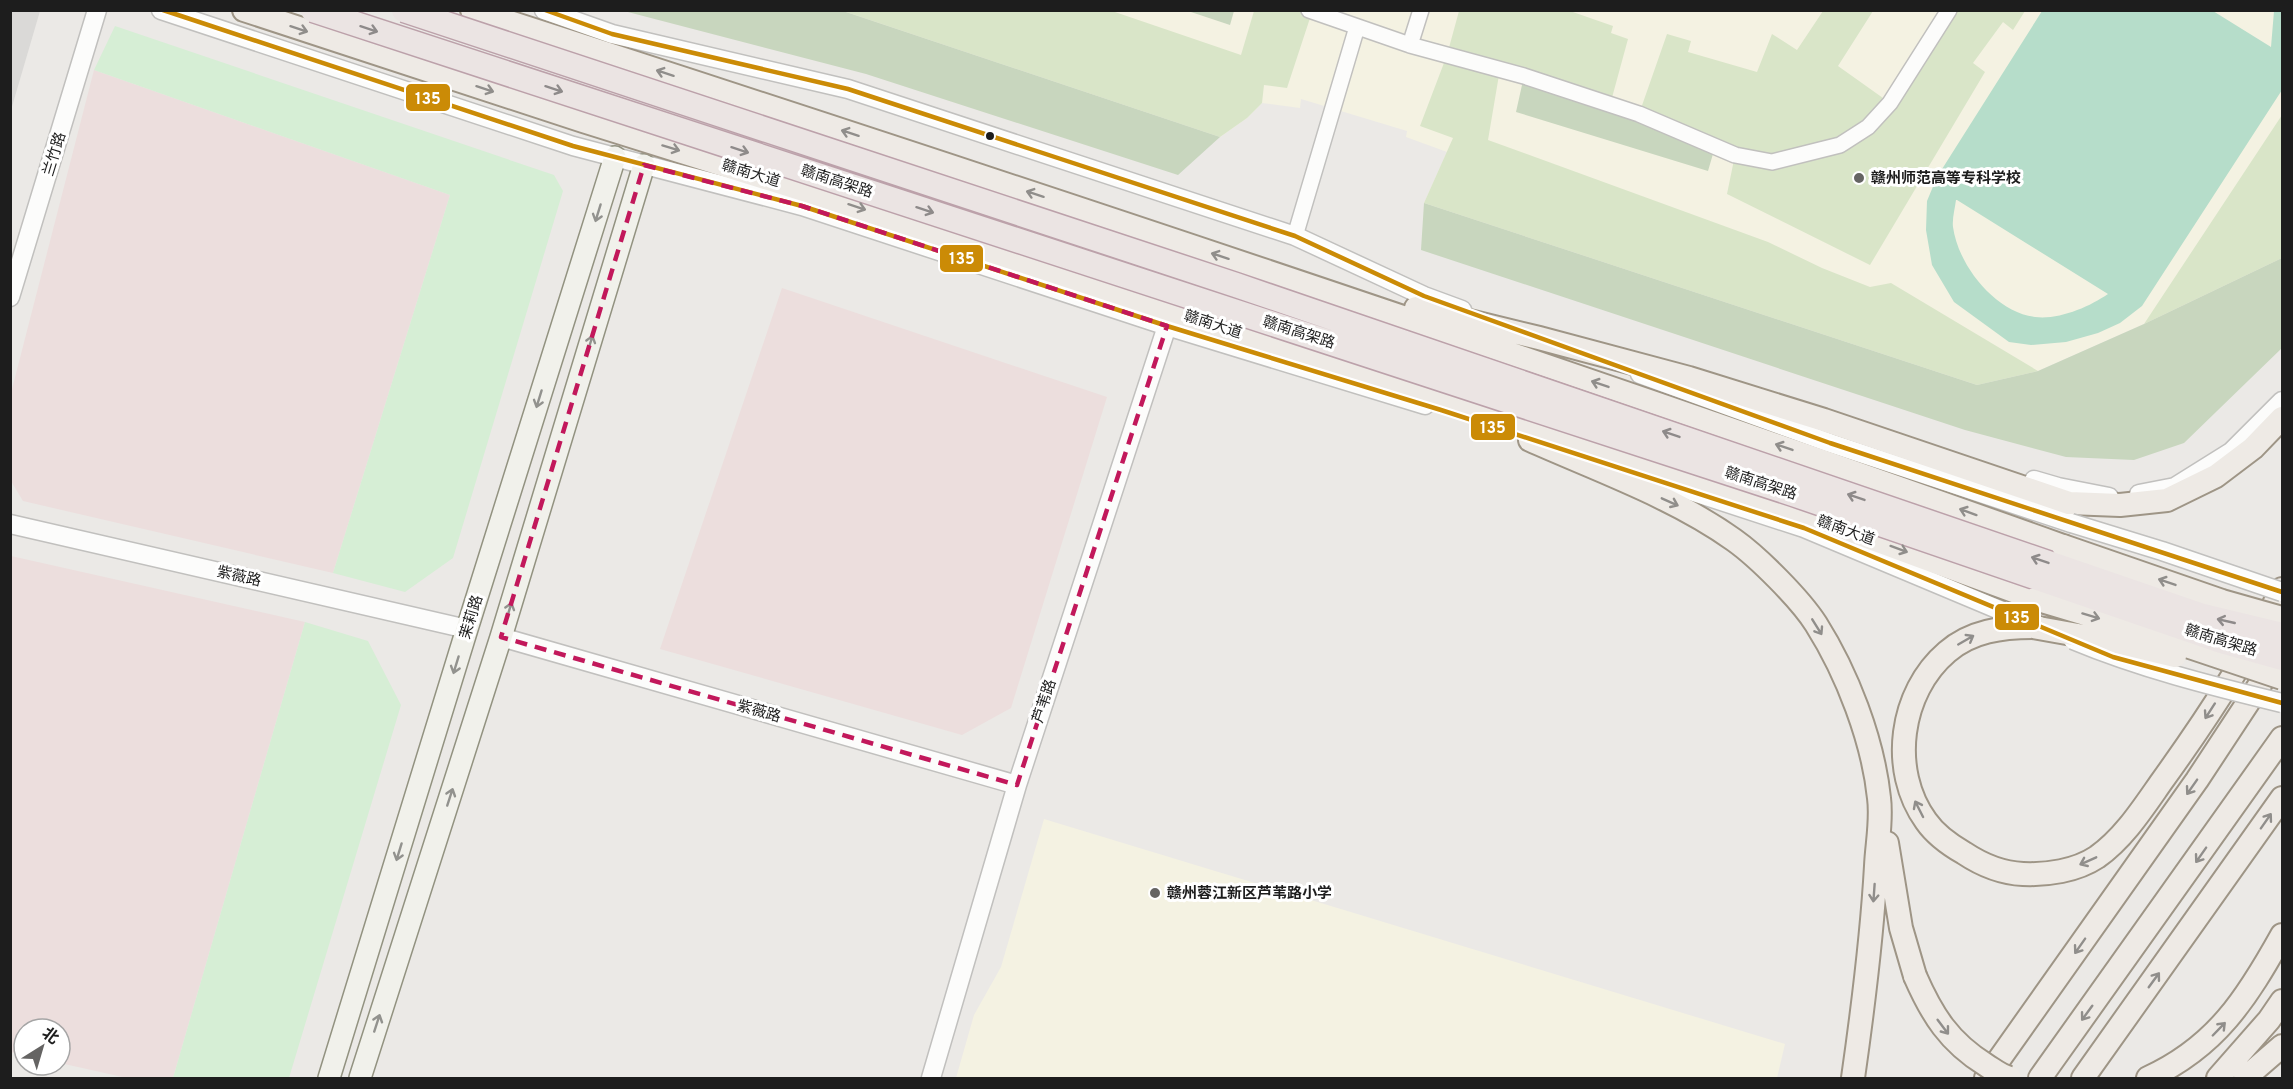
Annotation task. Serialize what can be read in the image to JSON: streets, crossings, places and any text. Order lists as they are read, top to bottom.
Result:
{
  "streets": {
    "highway": ["赣南高架路"],
    "main road": ["赣南大道", "茉莉路"],
    "street": ["兰竹路", "紫薇路", "芦苇路"]
  },
  "crossings": [
    ["紫薇路", "茉莉路"],
    ["紫薇路", "芦苇路"]
  ],
  "places": ["赣州师范高等专科学校", "赣州蓉江新区芦苇路小学"],
  "lines": ["transit line 135"],
  "north": "top right"
}
